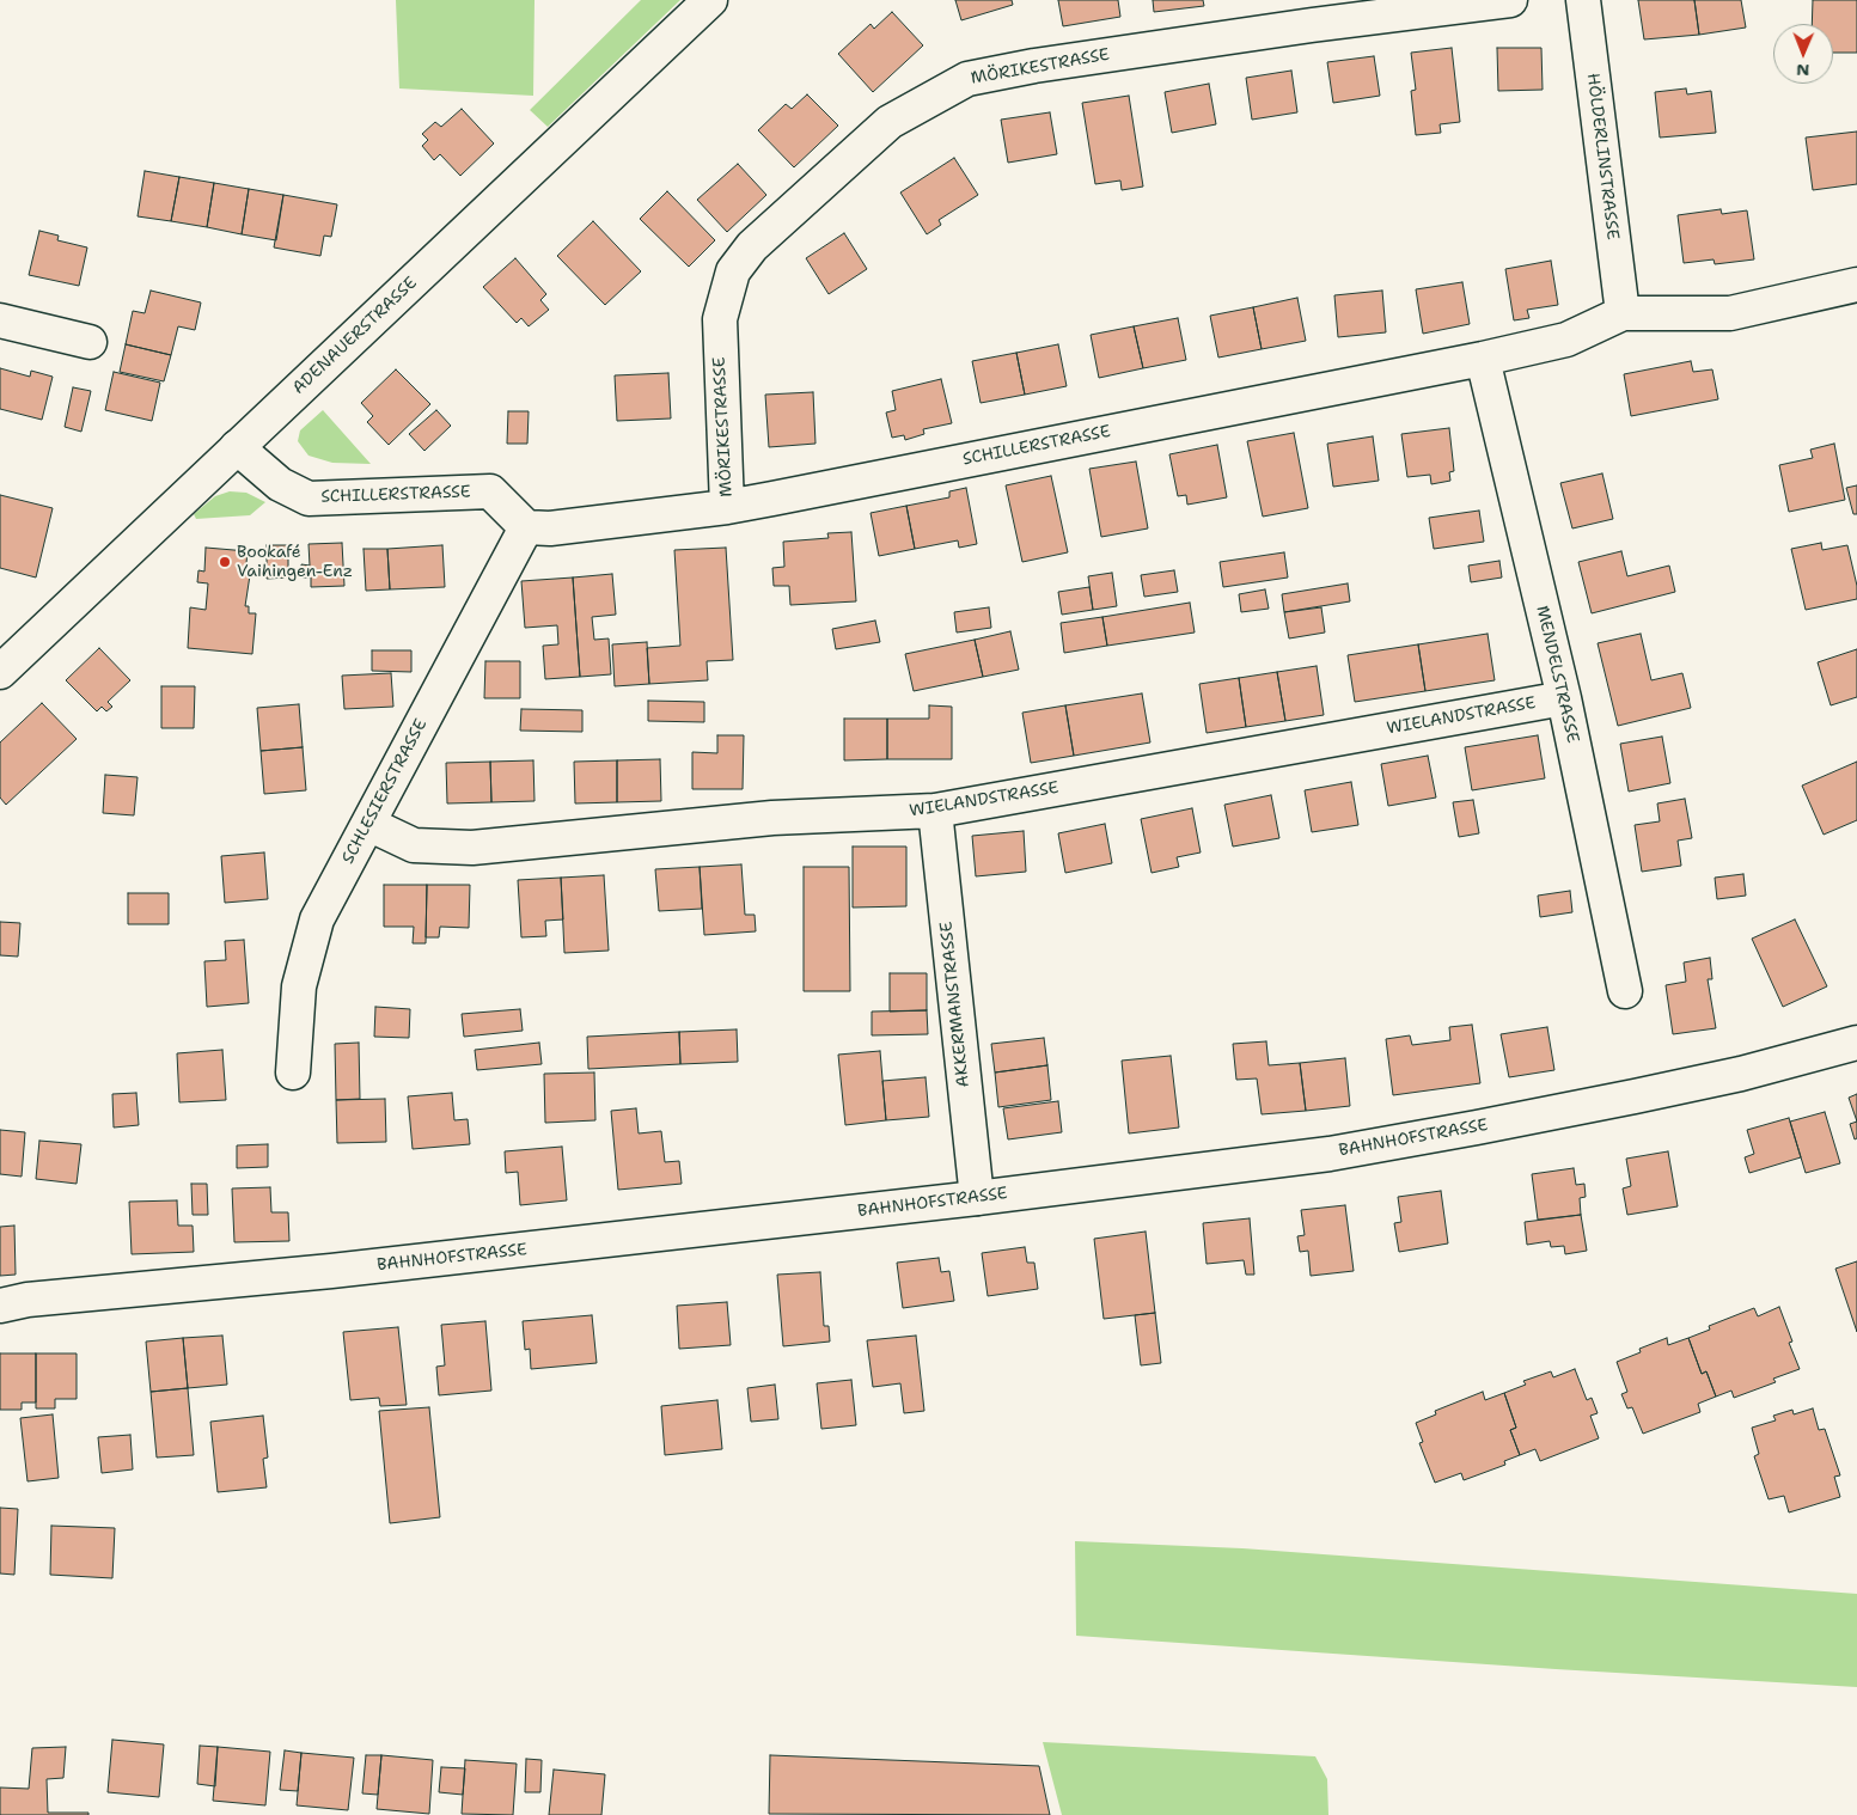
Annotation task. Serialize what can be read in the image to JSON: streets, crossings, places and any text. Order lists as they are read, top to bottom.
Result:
{
  "streets": {
    "street": [
      "MÖRIKESTRASSE",
      "HÖLDERLINSTRASSE",
      "ADENAUERSTRASSE",
      "SCHILLERSTRASSE",
      "MENDELSTRASSE",
      "WIELANDSTRASSE",
      "SCHLESIERSTRASSE",
      "AKKERMANSTRASSE",
      "BAHNHOFSTRASSE"
    ]
  },
  "crossings": [
    ["MÖRIKESTRASSE", "SCHILLERSTRASSE"],
    ["HÖLDERLINSTRASSE", "SCHILLERSTRASSE"],
    ["ADENAUERSTRASSE", "SCHILLERSTRASSE"],
    ["SCHILLERSTRASSE", "MENDELSTRASSE"],
    ["SCHILLERSTRASSE", "SCHLESIERSTRASSE"],
    ["MENDELSTRASSE", "WIELANDSTRASSE"],
    ["WIELANDSTRASSE", "SCHLESIERSTRASSE"],
    ["WIELANDSTRASSE", "AKKERMANSTRASSE"],
    ["AKKERMANSTRASSE", "BAHNHOFSTRASSE"]
  ],
  "places": ["Bookafé Vaihingen-Enz"],
  "north": "bottom"
}
